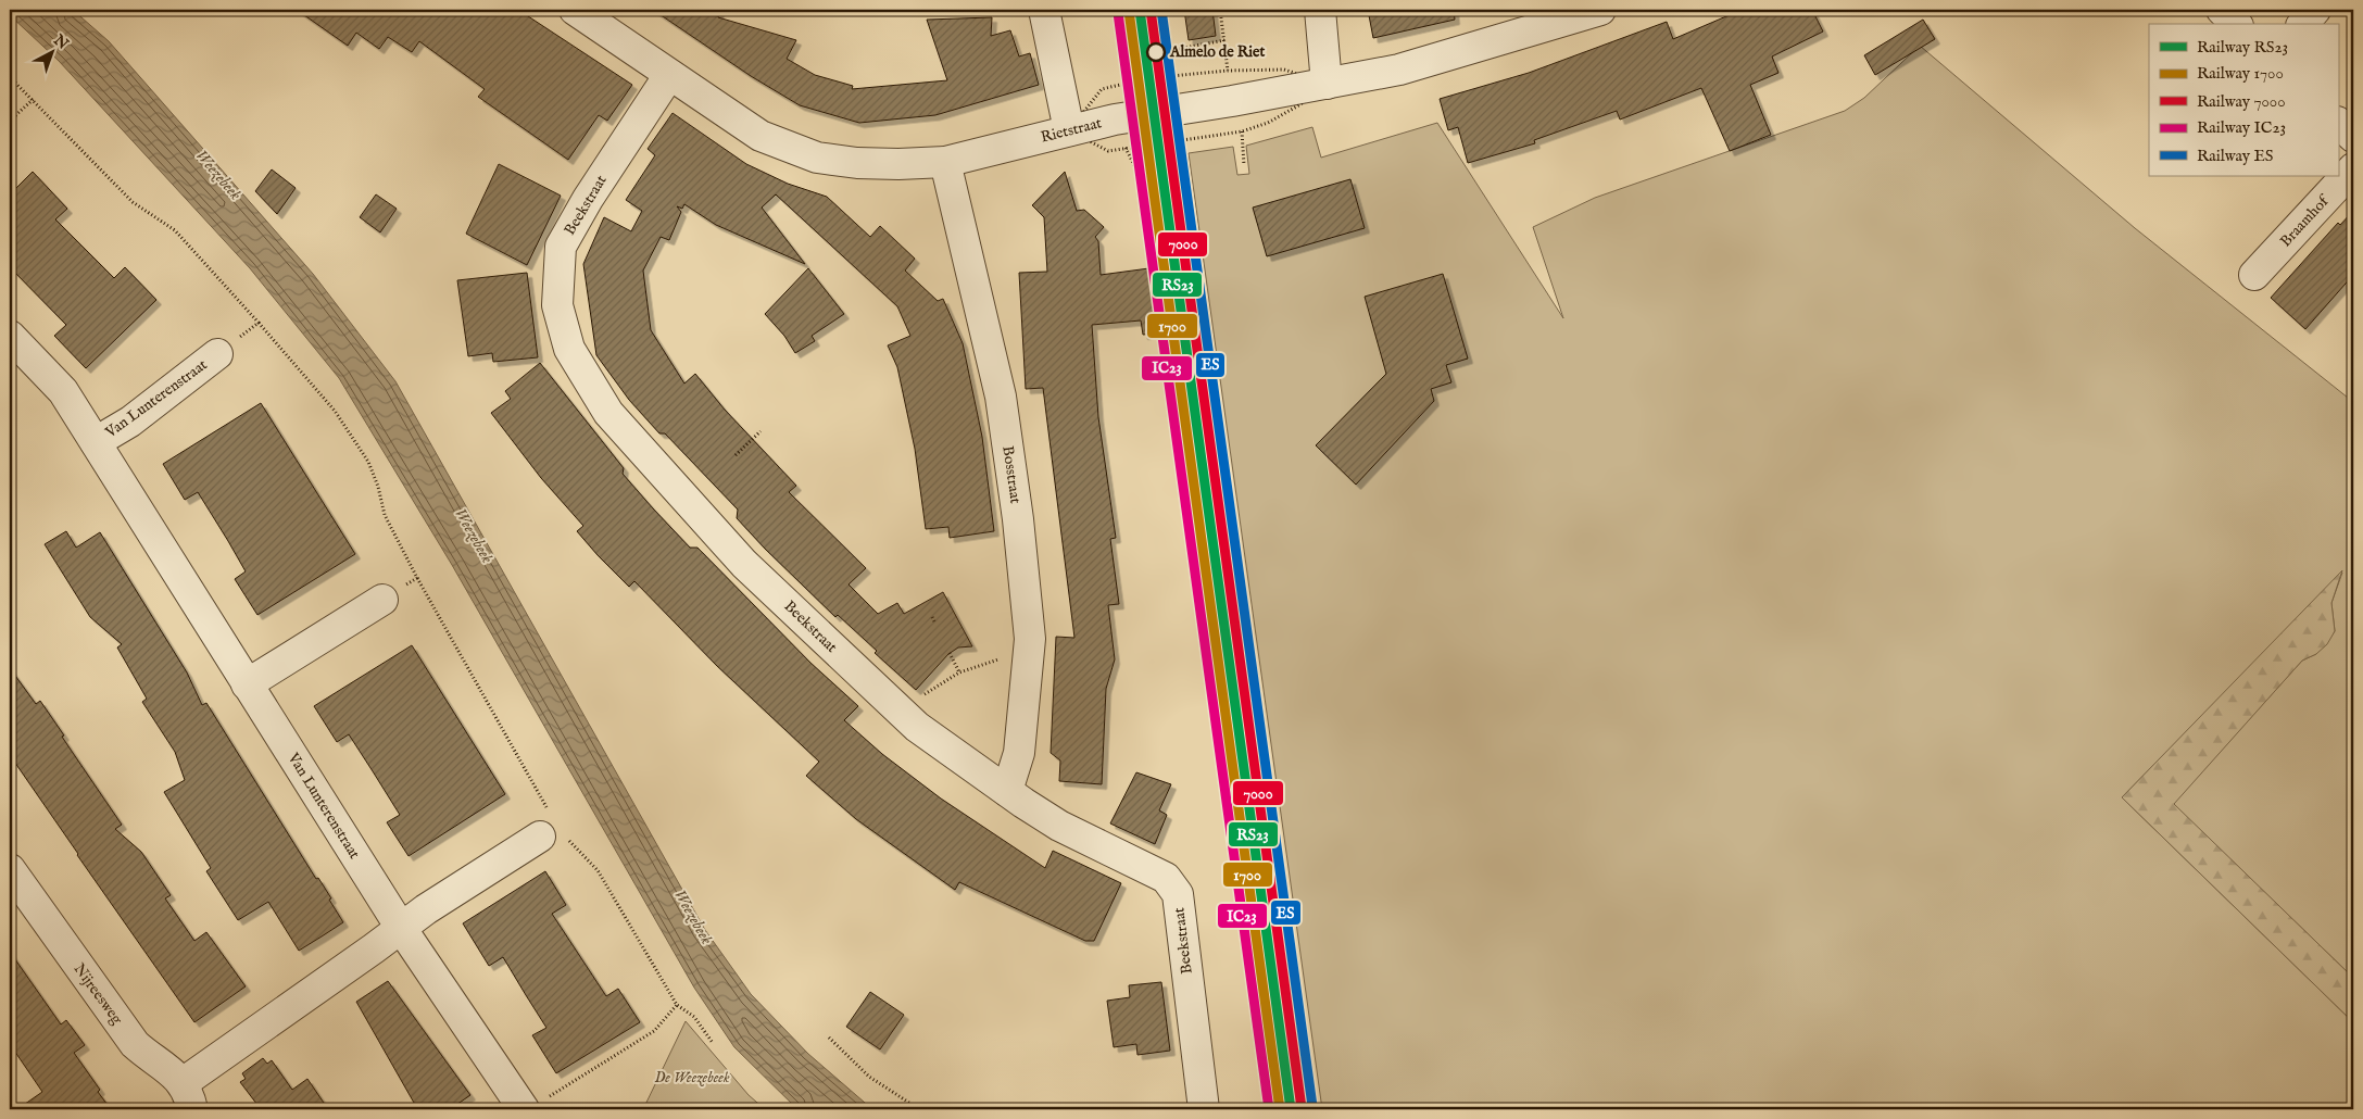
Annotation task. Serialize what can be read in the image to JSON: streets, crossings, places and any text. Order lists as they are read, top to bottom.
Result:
{
  "streets": {
    "street": [
      "Rietstraat",
      "Beekstraat",
      "Braamhof",
      "Van Lunterenstraat",
      "Bosstraat",
      "Nijreesweg"
    ]
  },
  "crossings": [
    ["Rietstraat", "Beekstraat"],
    ["Rietstraat", "Bosstraat"],
    ["Beekstraat", "Bosstraat"]
  ],
  "water": ["Weezebeek"],
  "parks": ["De Weezebeek"],
  "places": ["Almelo de Riet"],
  "lines": [
    "rail line RS23",
    "rail line 7000",
    "rail line ES",
    "rail line 1700",
    "rail line IC23"
  ],
  "legend": [
    "Railway RS23",
    "Railway 1700",
    "Railway 7000",
    "Railway IC23",
    "Railway ES"
  ],
  "north": "top right"
}
